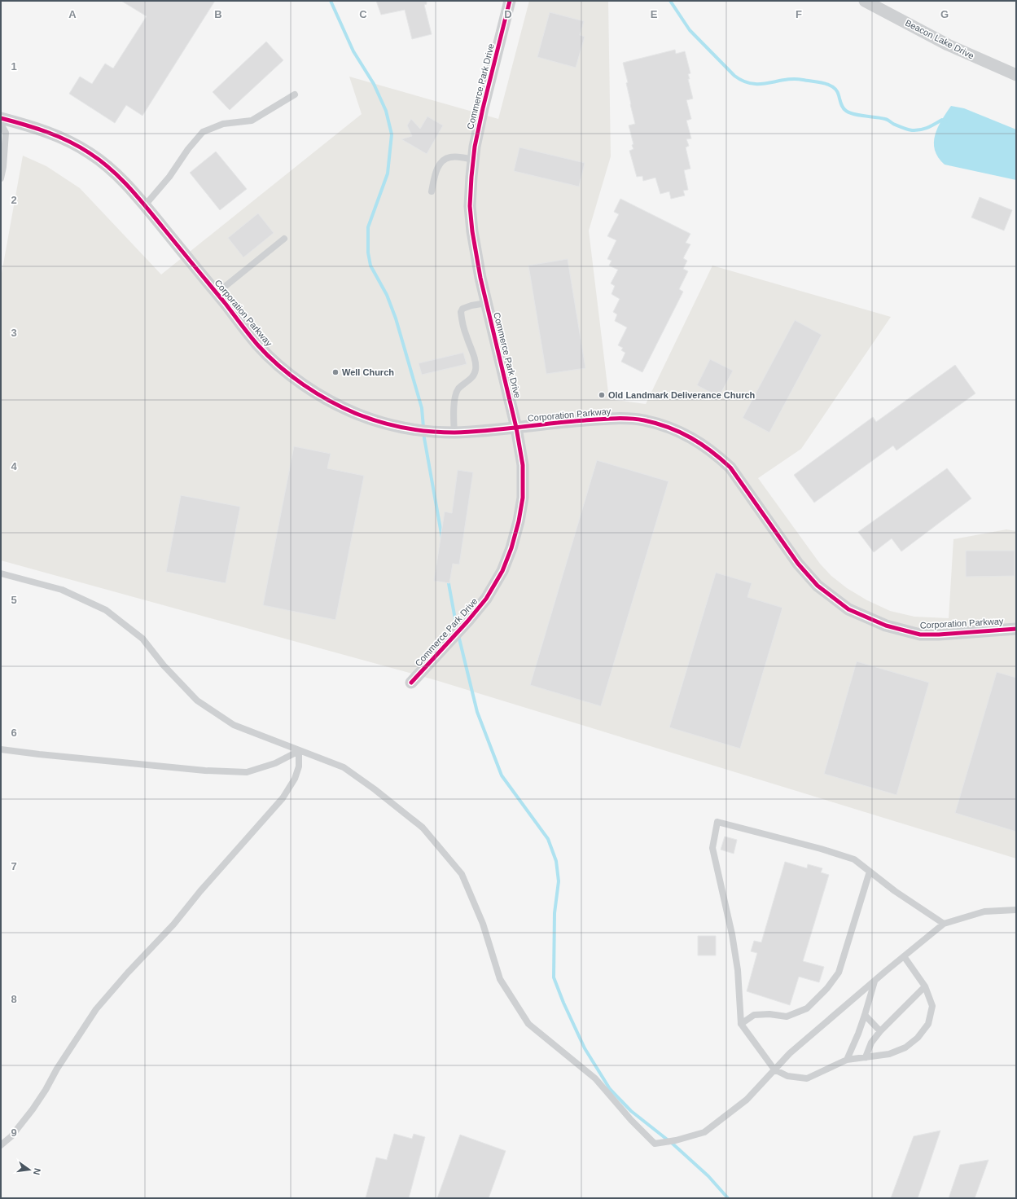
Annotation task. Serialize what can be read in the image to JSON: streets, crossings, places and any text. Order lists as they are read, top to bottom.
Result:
{
  "streets": {
    "street": ["Beacon Lake Drive", "Commerce Park Drive", "Corporation Parkway"]
  },
  "crossings": [
    ["Commerce Park Drive", "Corporation Parkway"]
  ],
  "places": ["Well Church", "Old Landmark Deliverance Church"],
  "north": "right",
  "grid": {
    "columns": [
      "A",
      "B",
      "C",
      "D",
      "E",
      "F",
      "G"
    ],
    "rows": [
      "1",
      "2",
      "3",
      "4",
      "5",
      "6",
      "7",
      "8",
      "9"
    ]
  }
}
